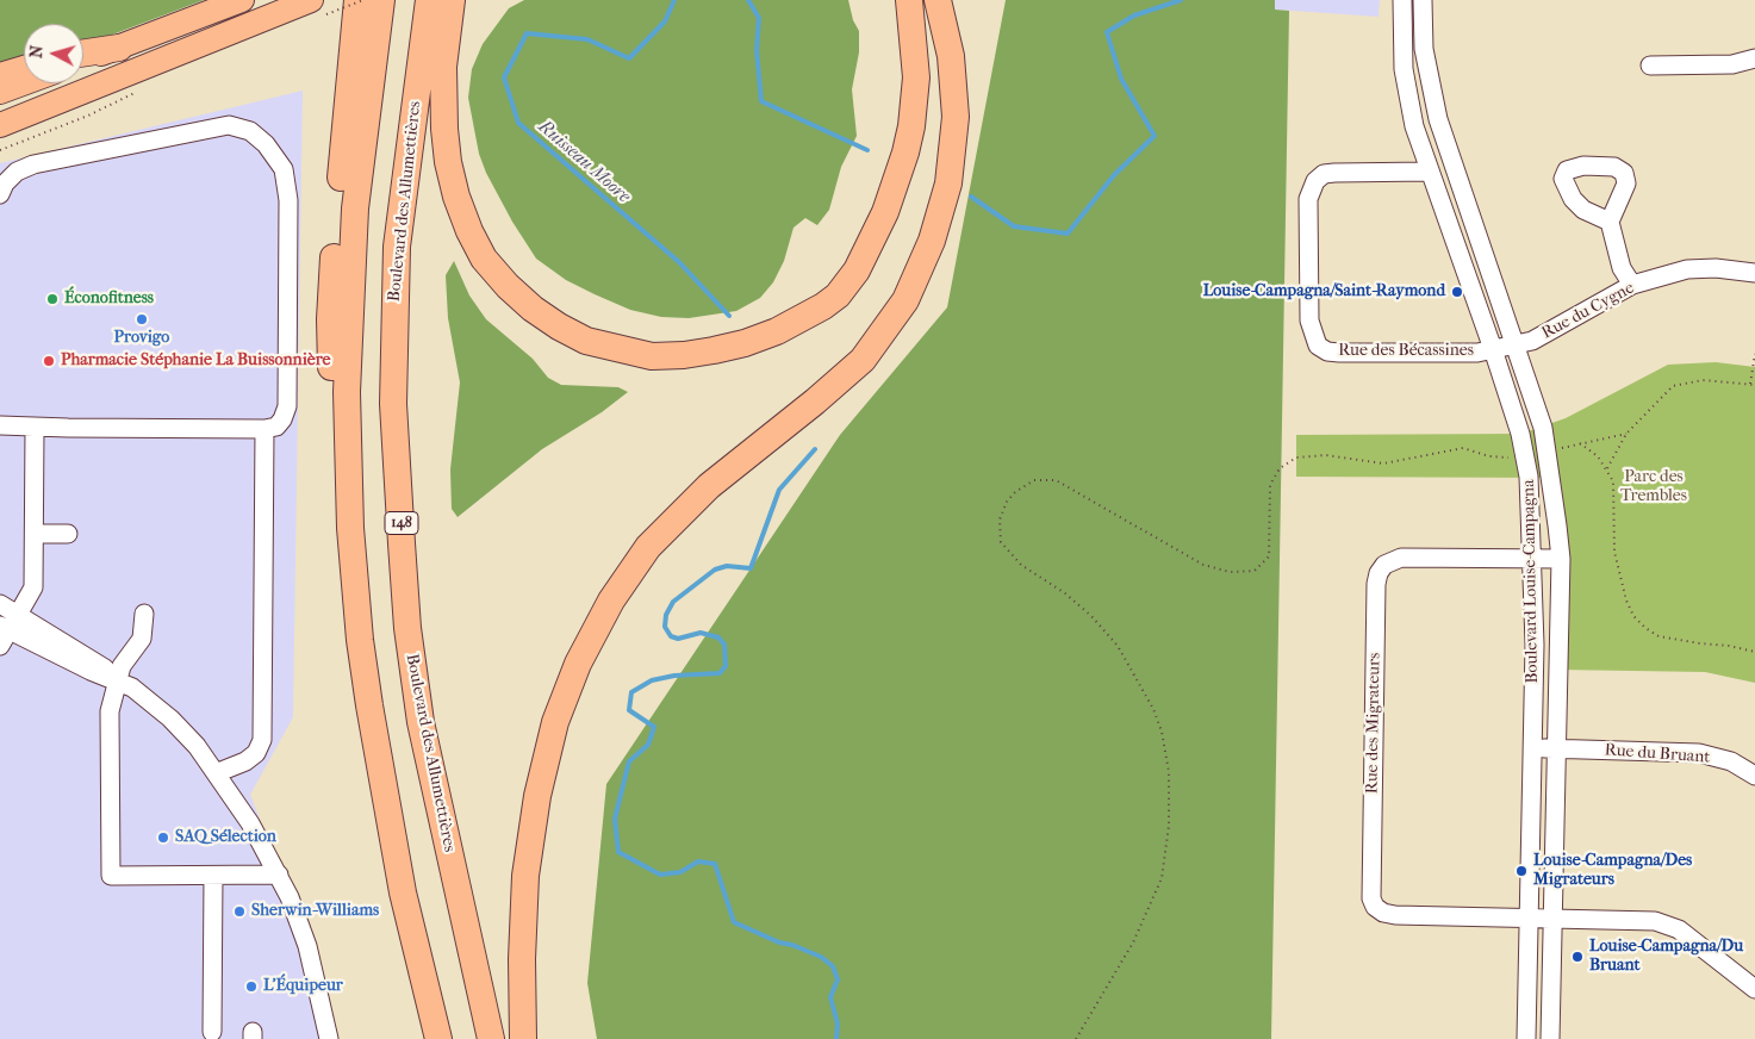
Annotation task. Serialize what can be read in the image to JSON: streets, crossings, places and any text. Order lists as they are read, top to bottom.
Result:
{
  "streets": {
    "highway": ["Boulevard des Allumettières", "148"],
    "street": [
      "Rue du Cygne",
      "Rue des Bécassines",
      "Boulevard Louise-Campagna",
      "Rue des Migrateurs",
      "Rue du Bruant"
    ]
  },
  "crossings": [
    ["Rue du Cygne", "Rue des Bécassines"],
    ["Rue du Cygne", "Boulevard Louise-Campagna"],
    ["Rue des Bécassines", "Boulevard Louise-Campagna"],
    ["Boulevard Louise-Campagna", "Rue des Migrateurs"],
    ["Boulevard Louise-Campagna", "Rue du Bruant"]
  ],
  "water": ["Ruisseau Moore"],
  "parks": ["Parc des Trembles"],
  "places": [
    "Louise-Campagna/Saint-Raymond",
    "Éconofitness",
    "Provigo",
    "Pharmacie Stéphanie La Buissonnière",
    "SAQ Sélection",
    "Louise-Campagna/Des Migrateurs",
    "Sherwin-Williams",
    "Louise-Campagna/Du Bruant",
    "L'Équipeur"
  ],
  "north": "left"
}
